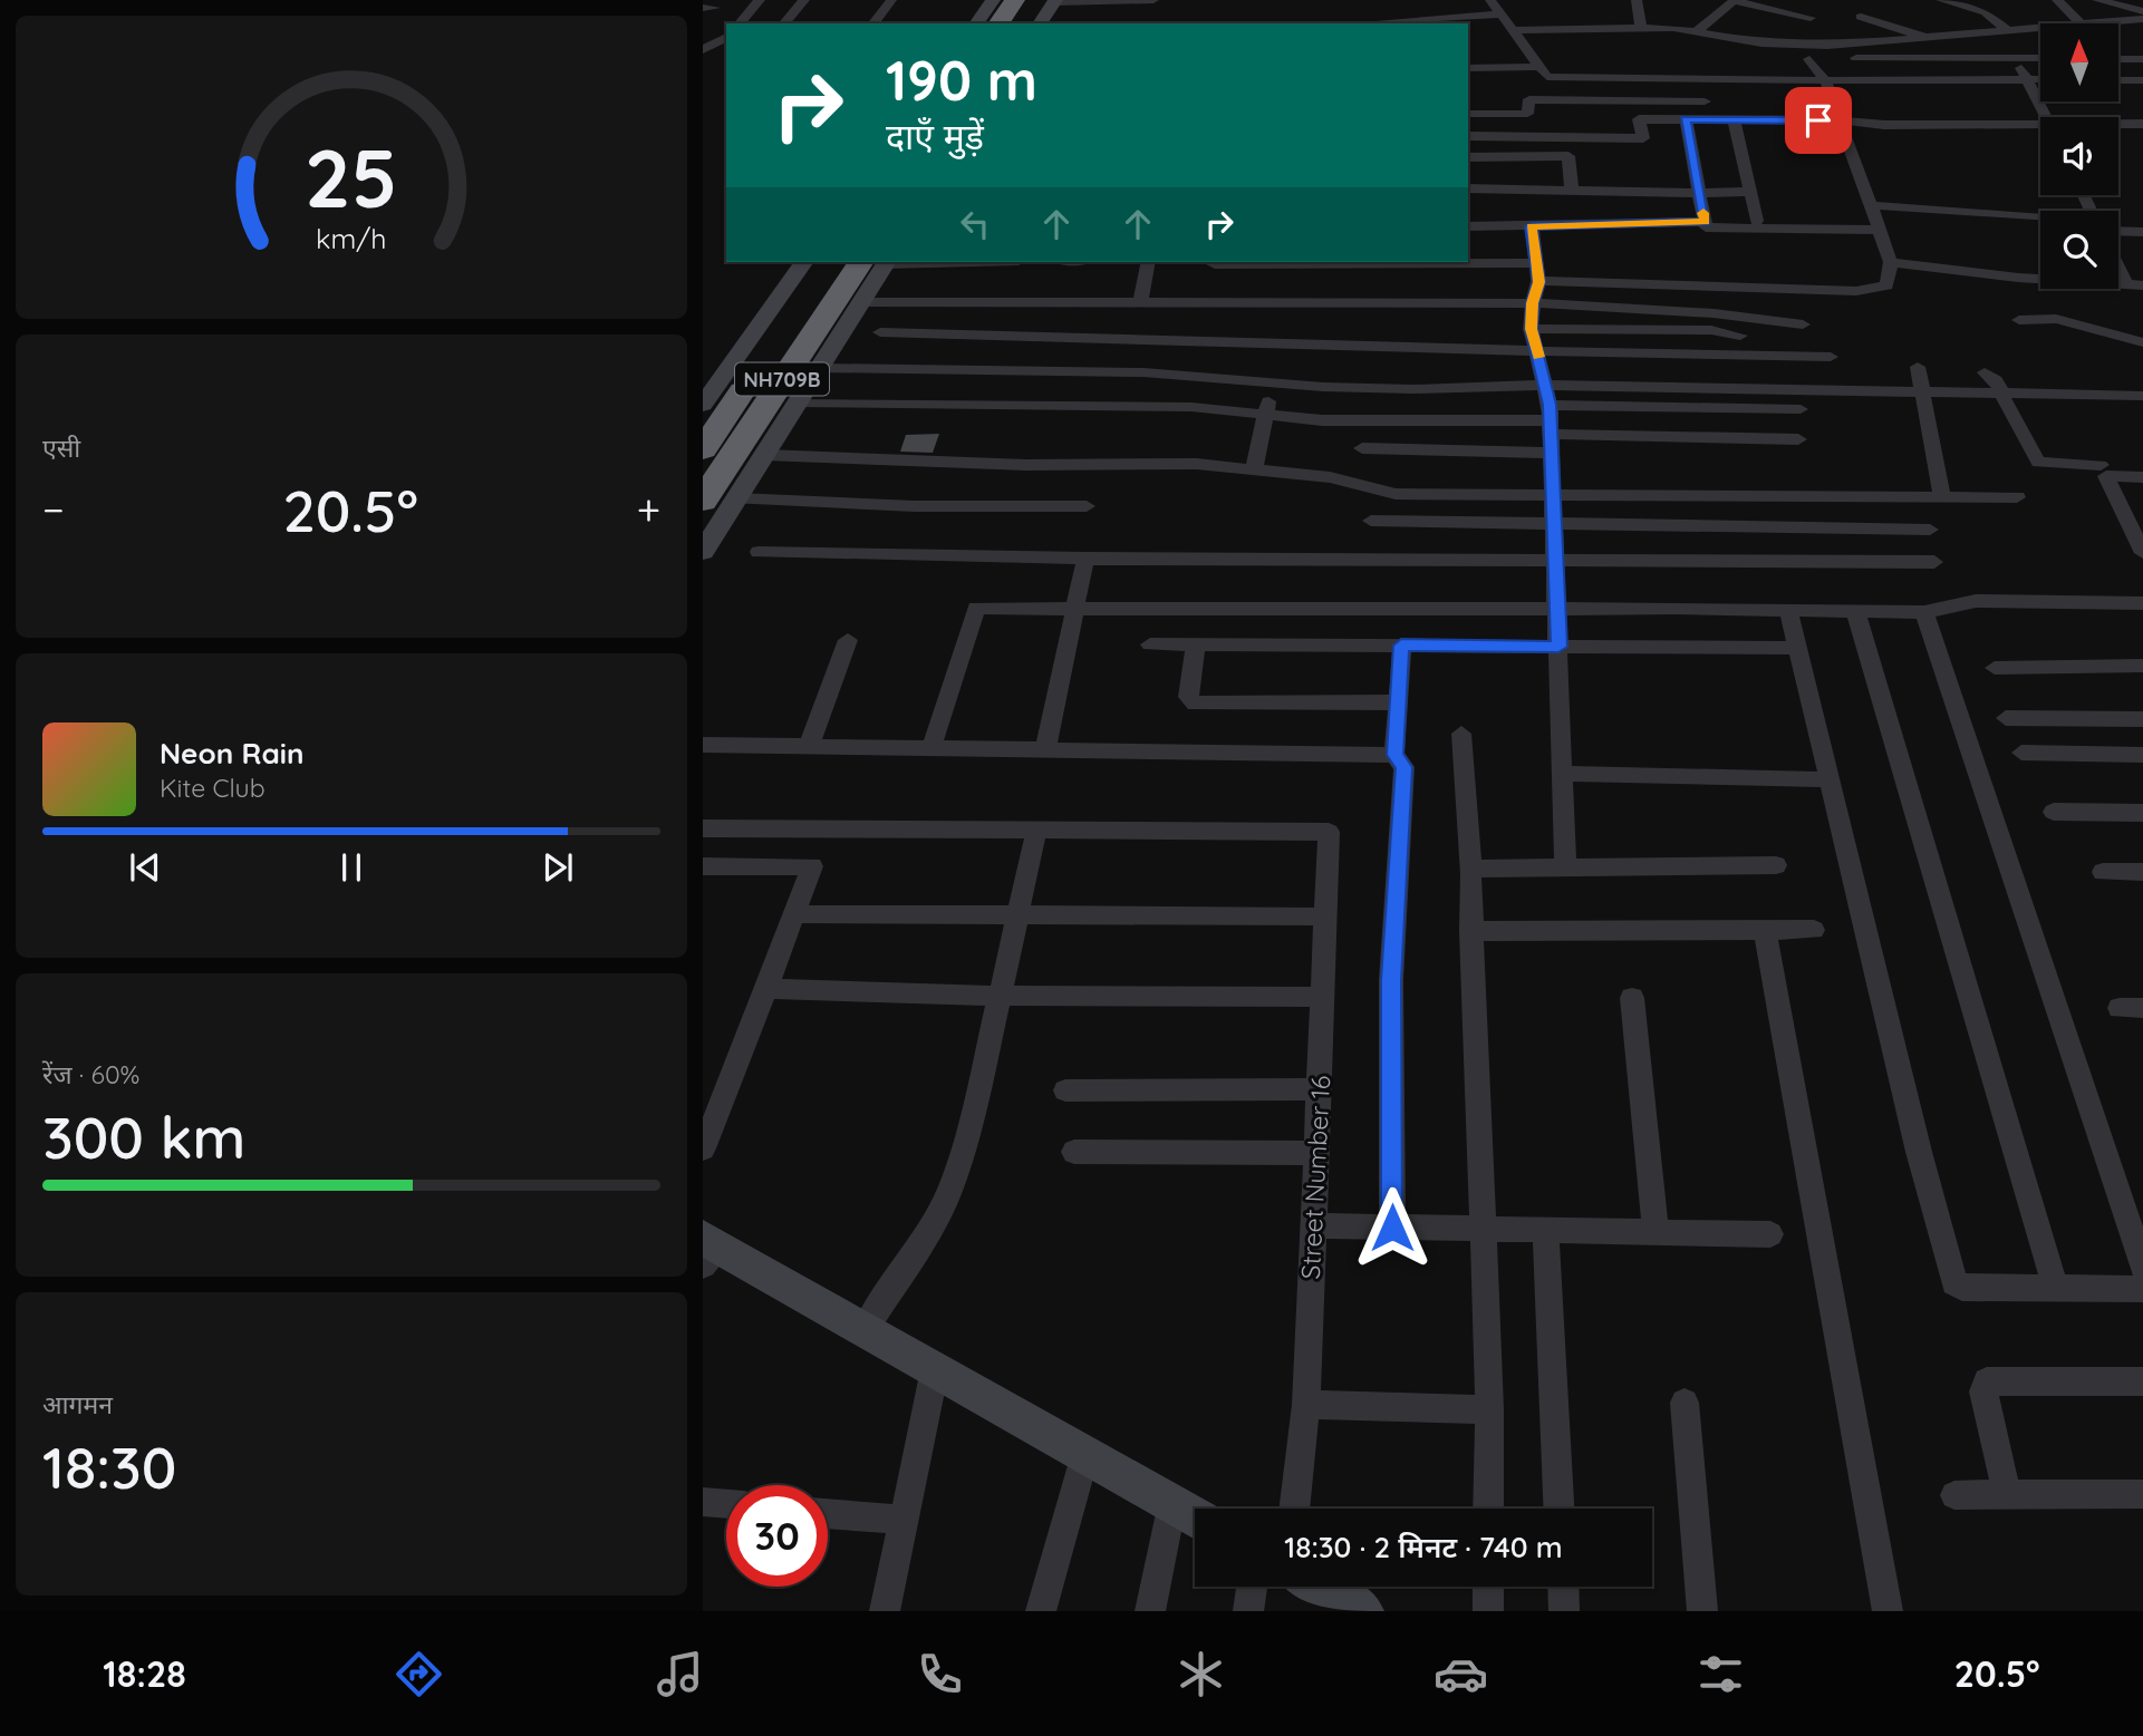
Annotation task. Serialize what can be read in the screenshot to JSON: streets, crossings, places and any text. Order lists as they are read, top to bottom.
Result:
{
  "streets": {
    "highway": ["NH709B"],
    "street": ["Street Number 16"]
  },
  "north": "top",
  "page": {
    "turn": ["190 m", "दाएँ मुड़ें"],
    "tile": [
      "एसी",
      ["रेंज · 60%", "300 km"],
      ["आगमन", "18:30"]
    ],
    "heat": ["−", "20.5°", "+"],
    "song": ["Neon Rain", "Kite Club"],
    "limit": "30",
    "trip": "18:30 · 2 मिनट · 740 m",
    "tabs": ["18:28", "20.5°"],
    "gauge": ["25", "km/h"]
  }
}
